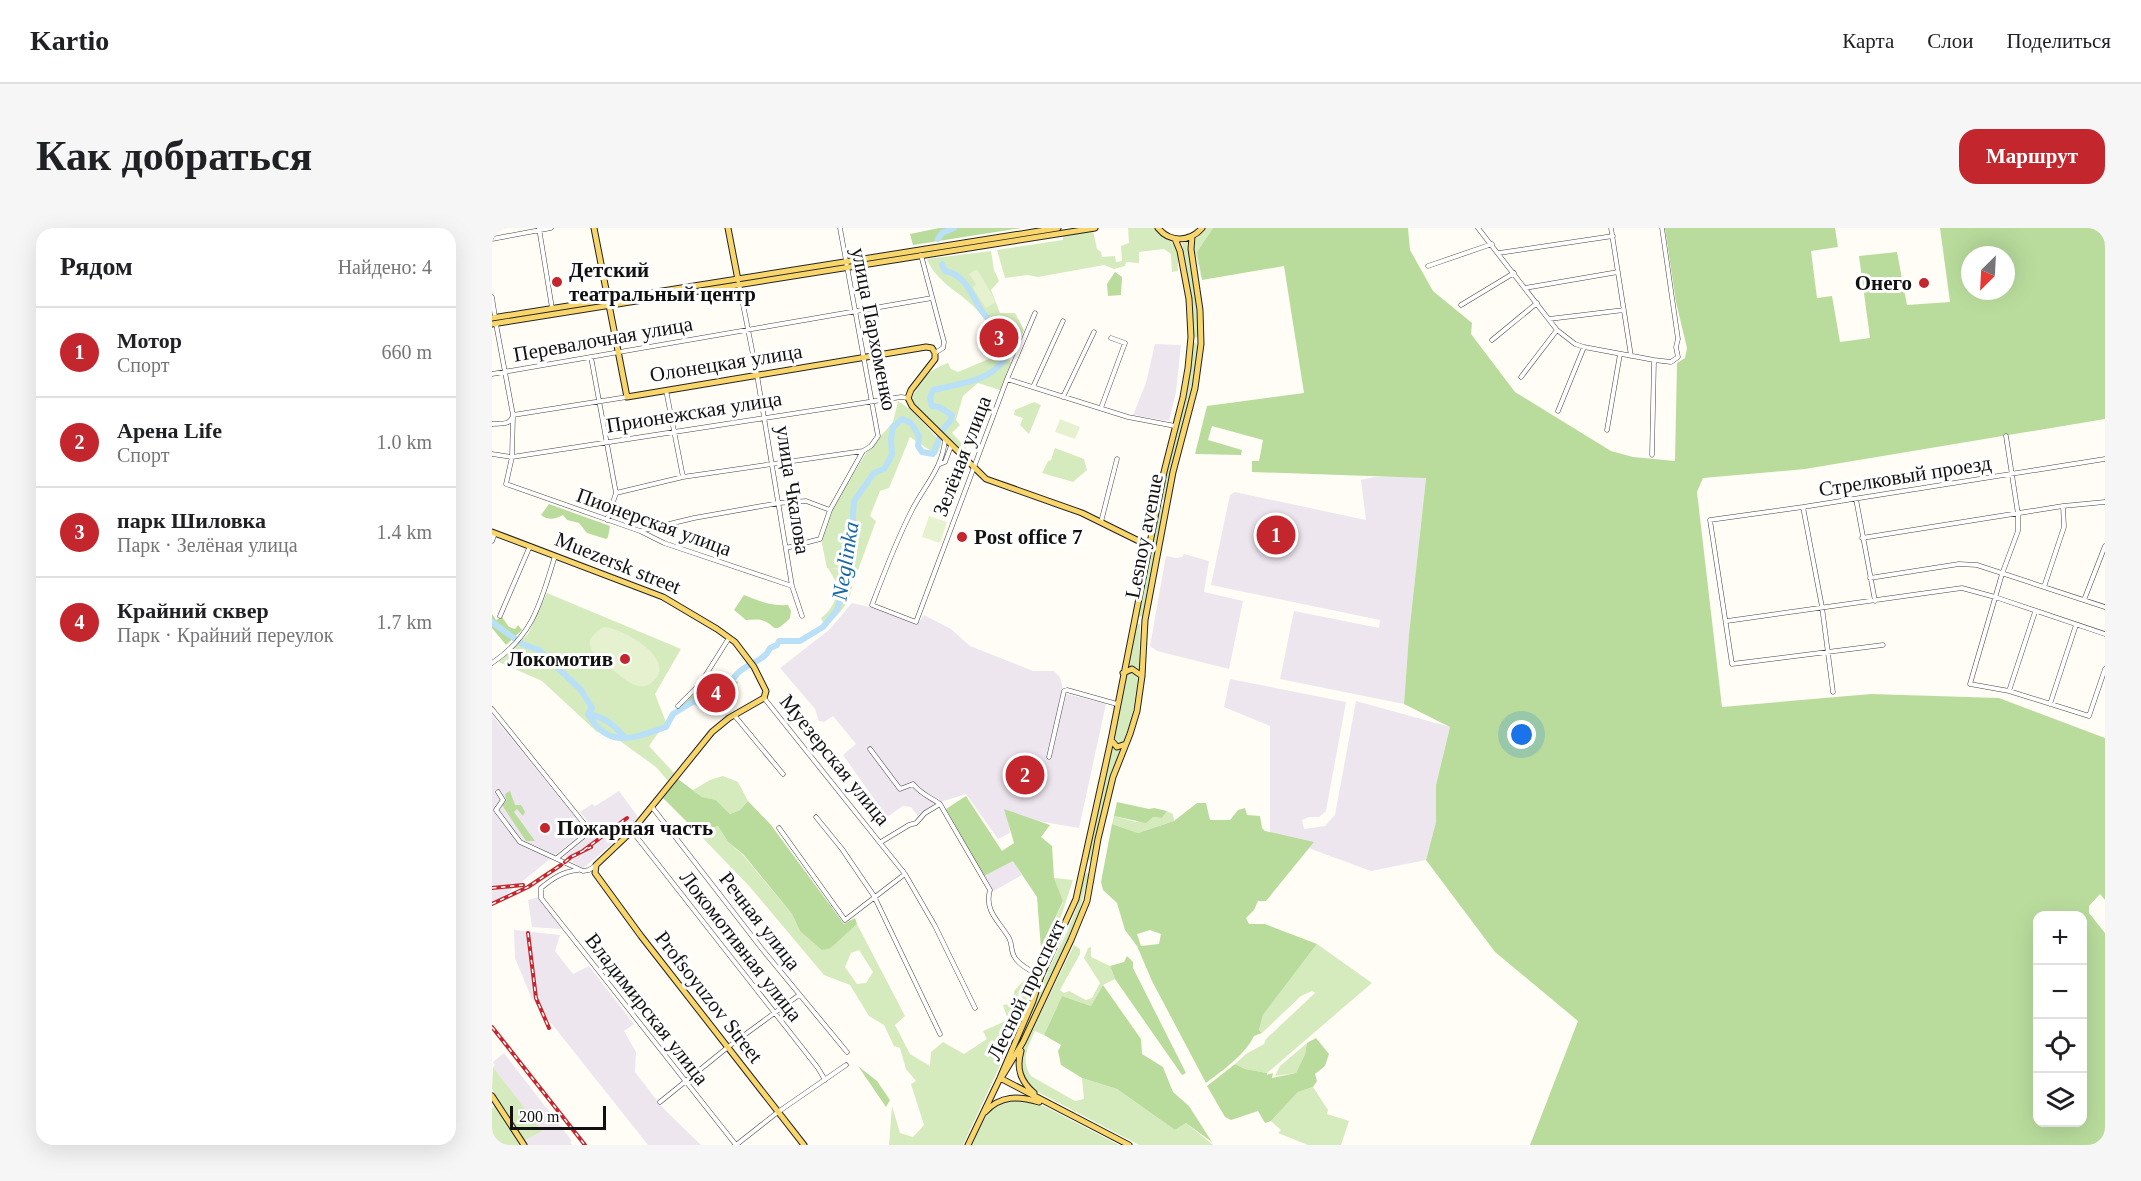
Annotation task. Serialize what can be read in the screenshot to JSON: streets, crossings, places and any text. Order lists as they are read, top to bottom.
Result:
{
  "streets": {
    "main road": [
      "Олонецкая улица",
      "улица Чкалова",
      "Lesnoy avenue",
      "Muezersk street",
      "Муезерская улица",
      "Лесной проспект",
      "Profsoyuzov Street"
    ],
    "street": [
      "улица Пархоменко",
      "Перевалочная улица",
      "Прионежская улица",
      "Зелёная улица",
      "Стрелковый проезд",
      "Пионерская улица",
      "Речная улица",
      "Локомотивная улица",
      "Владимирская улица"
    ]
  },
  "crossings": [
    ["улица Пархоменко", "Перевалочная улица"],
    ["улица Пархоменко", "Олонецкая улица"],
    ["улица Пархоменко", "Прионежская улица"],
    ["Перевалочная улица", "улица Чкалова"],
    ["Олонецкая улица", "улица Чкалова"],
    ["Прионежская улица", "улица Чкалова"],
    ["Прионежская улица", "Пионерская улица"],
    ["улица Чкалова", "Пионерская улица"],
    ["Lesnoy avenue", "Лесной проспект"],
    ["Muezersk street", "Муезерская улица"]
  ],
  "water": ["Neglinka"],
  "places": [
    "Детский театральный центр",
    "Онего",
    "Post office 7",
    "Локомотив",
    "Пожарная часть"
  ],
  "scale_bar": "200 m",
  "north": "bottom left",
  "page": {
    "header": "Kartio",
    "nav": ["Карта", "Слои", "Поделиться"],
    "buttons": "Маршрут",
    "title": "Как добраться",
    "heading": ["Рядом", "Найдено: 4"],
    "list": [
      {
        "mark": "1",
        "name": "Мотор",
        "note": "Спорт",
        "value": "660 m"
      },
      {
        "mark": "2",
        "name": "Арена Life",
        "note": "Спорт",
        "value": "1.0 km"
      },
      {
        "mark": "3",
        "name": "парк Шиловка",
        "note": "Парк · Зелёная улица",
        "value": "1.4 km"
      },
      {
        "mark": "4",
        "name": "Крайний сквер",
        "note": "Парк · Крайний переулок",
        "value": "1.7 km"
      }
    ],
    "pins": [
      "3",
      "1",
      "4",
      "2"
    ],
    "map_buttons": ["+", "−"],
    "scale": "200 m"
  }
}
